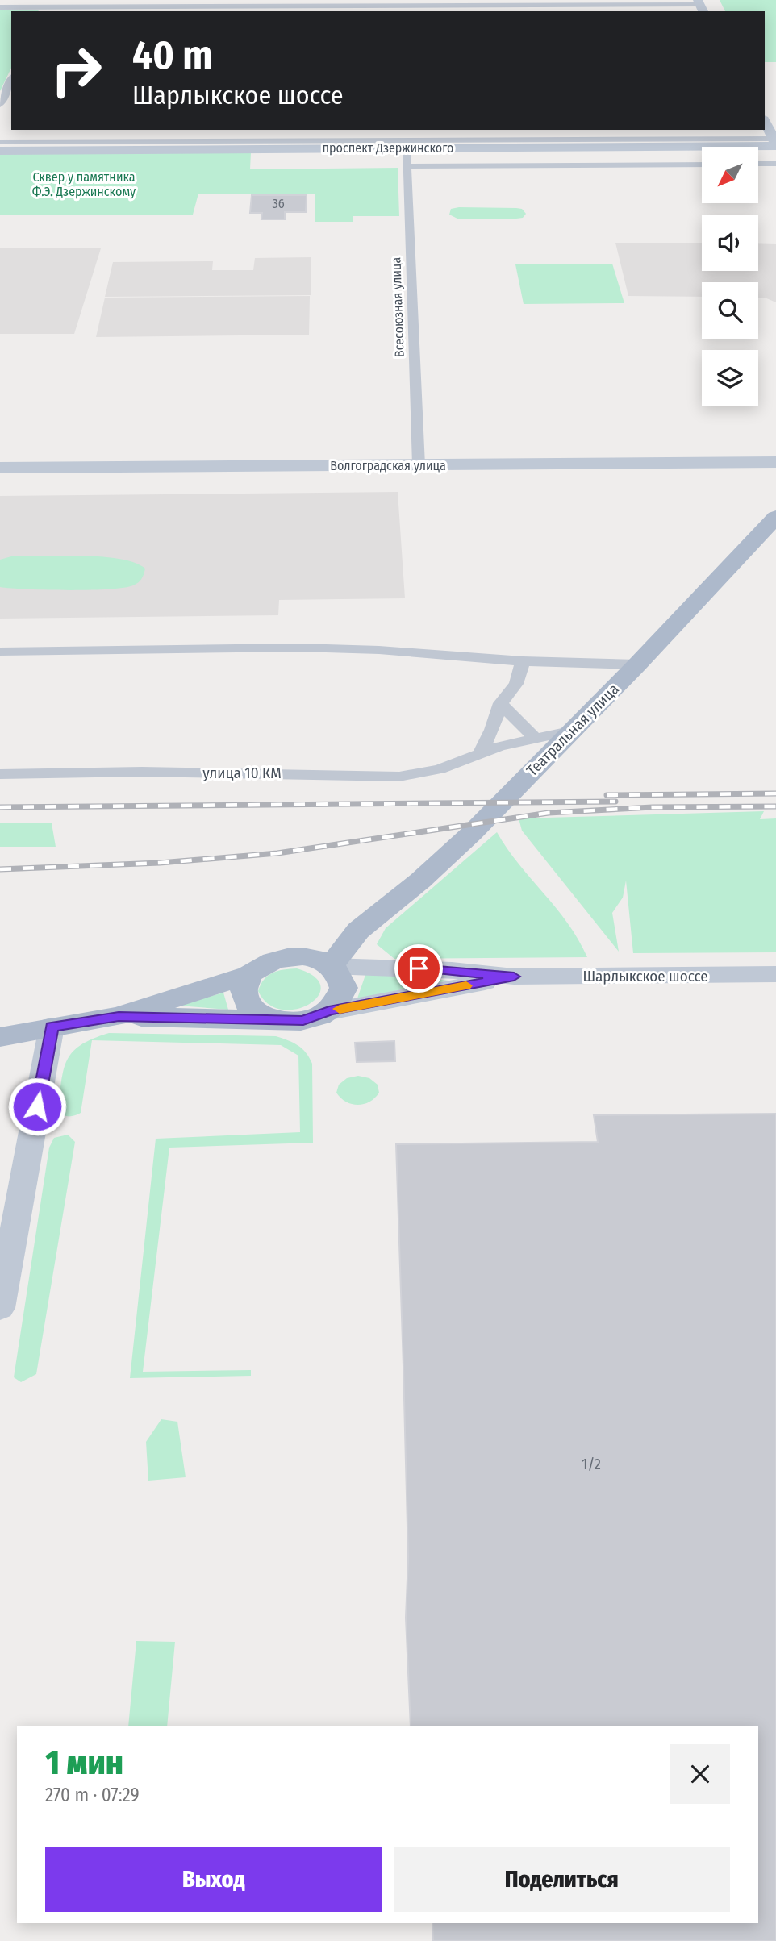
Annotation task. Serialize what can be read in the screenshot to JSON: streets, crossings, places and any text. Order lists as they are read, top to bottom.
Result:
{
  "streets": {
    "main road": [
      "проспект Дзержинского",
      "Волгоградская улица",
      "Театральная улица",
      "Шарлыкское шоссе"
    ],
    "street": ["Всесоюзная улица", "улица 10 КМ"]
  },
  "crossings": [
    ["проспект Дзержинского", "Всесоюзная улица"],
    ["Всесоюзная улица", "Волгоградская улица"],
    ["Театральная улица", "улица 10 КМ"],
    ["Театральная улица", "Шарлыкское шоссе"]
  ],
  "parks": ["Сквер у памятника Ф.Э. Дзержинскому"],
  "house_numbers": ["36", "1/2"],
  "north": "bottom left",
  "page": {
    "turn": ["40 m", "Шарлыкское шоссе"],
    "heading": ["1 мин", "270 m · 07:29"],
    "buttons": ["Выход", "Поделиться"]
  }
}
